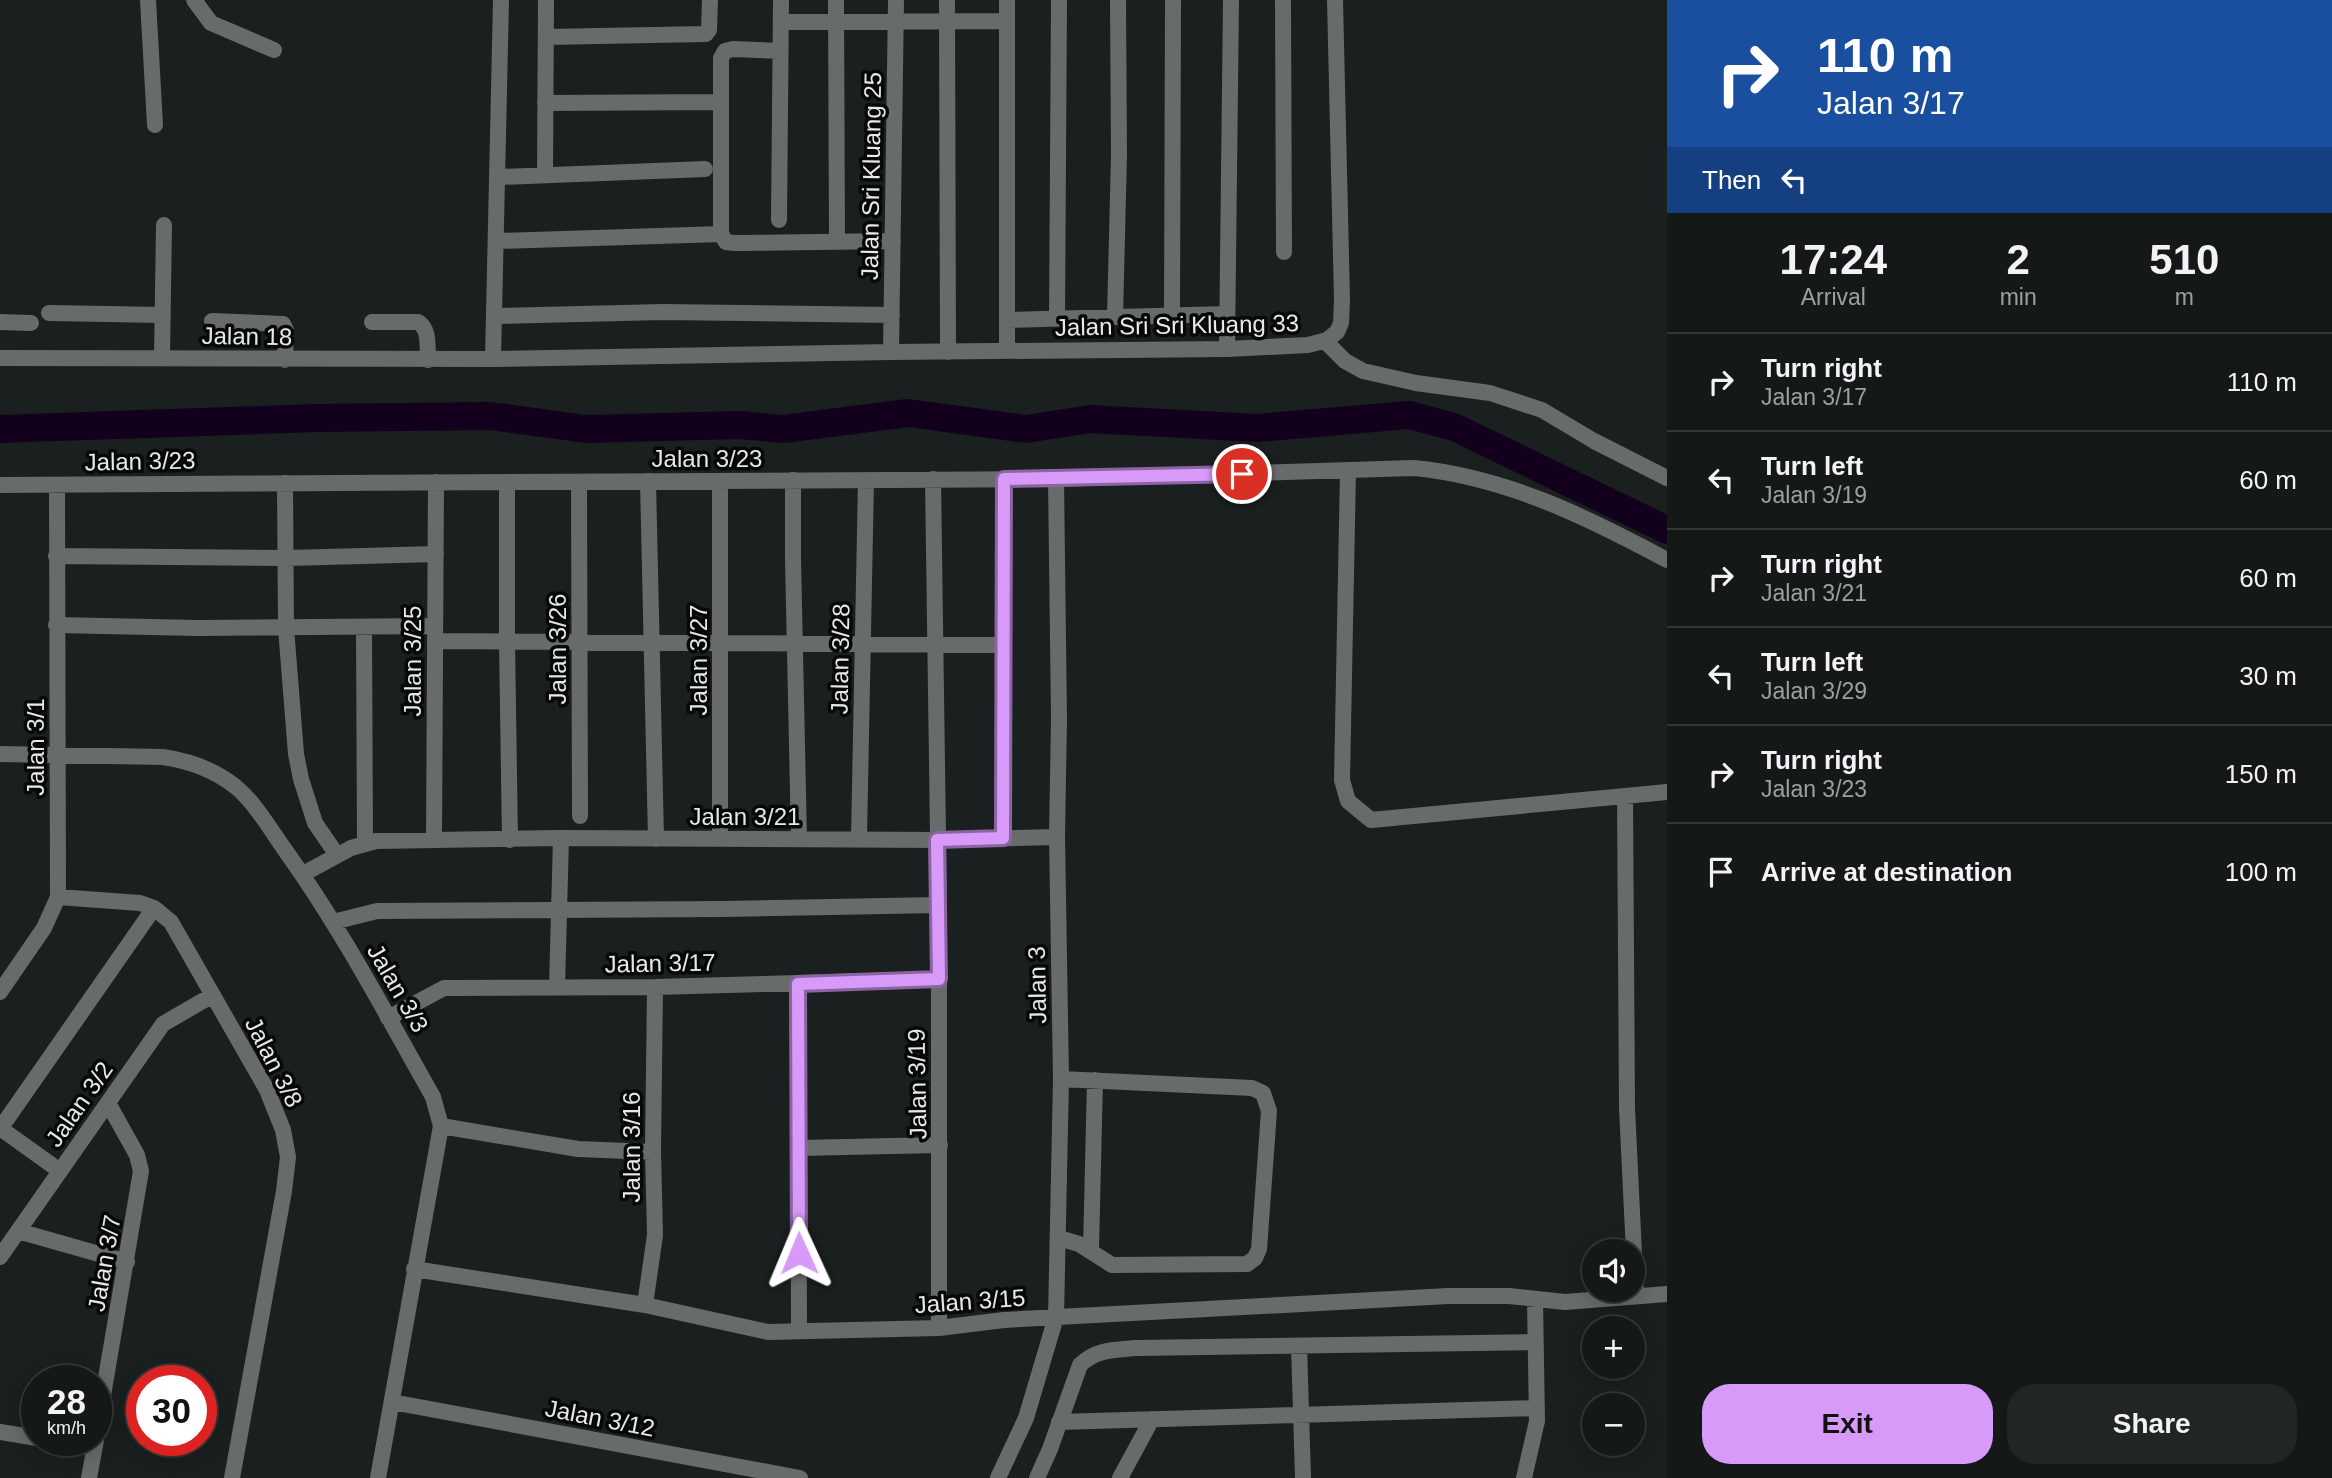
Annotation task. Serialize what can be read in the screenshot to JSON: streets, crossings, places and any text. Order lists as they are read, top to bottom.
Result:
{
  "streets": {
    "street": [
      "Jalan Sri Kluang 25",
      "Jalan Sri Sri Kluang 33",
      "Jalan 18",
      "Jalan 3/23",
      "Jalan 3/26",
      "Jalan 3/28",
      "Jalan 3/27",
      "Jalan 3/25",
      "Jalan 3/1",
      "Jalan 3/21",
      "Jalan 3/17",
      "Jalan 3",
      "Jalan 3/3",
      "Jalan 3/8",
      "Jalan 3/19",
      "Jalan 3/2",
      "Jalan 3/16",
      "Jalan 3/7",
      "Jalan 3/15",
      "Jalan 3/12"
    ]
  },
  "crossings": [
    ["Jalan Sri Kluang 25", "Jalan Sri Sri Kluang 33"],
    ["Jalan Sri Sri Kluang 33", "Jalan 18"],
    ["Jalan 3/23", "Jalan 3/26"],
    ["Jalan 3/23", "Jalan 3/28"],
    ["Jalan 3/23", "Jalan 3/27"],
    ["Jalan 3/23", "Jalan 3/25"],
    ["Jalan 3/23", "Jalan 3/1"],
    ["Jalan 3/23", "Jalan 3"],
    ["Jalan 3/23", "Jalan 3/19"],
    ["Jalan 3/28", "Jalan 3/21"],
    ["Jalan 3/27", "Jalan 3/21"],
    ["Jalan 3/25", "Jalan 3/21"],
    ["Jalan 3/1", "Jalan 3/3"],
    ["Jalan 3/21", "Jalan 3"],
    ["Jalan 3/21", "Jalan 3/19"],
    ["Jalan 3/17", "Jalan 3/3"],
    ["Jalan 3/17", "Jalan 3/19"],
    ["Jalan 3/17", "Jalan 3/16"],
    ["Jalan 3", "Jalan 3/15"],
    ["Jalan 3/3", "Jalan 3/15"],
    ["Jalan 3/3", "Jalan 3/12"],
    ["Jalan 3/8", "Jalan 3/2"],
    ["Jalan 3/19", "Jalan 3/15"],
    ["Jalan 3/2", "Jalan 3/7"],
    ["Jalan 3/16", "Jalan 3/15"]
  ],
  "page": {
    "turn": ["110 m", "Jalan 3/17"],
    "then": "Then",
    "eta": [
      "17:24",
      "Arrival",
      "2",
      "min",
      "510",
      "m"
    ],
    "list": [
      {
        "name": "Turn right",
        "note": "Jalan 3/17",
        "value": "110 m"
      },
      {
        "name": "Turn left",
        "note": "Jalan 3/19",
        "value": "60 m"
      },
      {
        "name": "Turn right",
        "note": "Jalan 3/21",
        "value": "60 m"
      },
      {
        "name": "Turn left",
        "note": "Jalan 3/29",
        "value": "30 m"
      },
      {
        "name": "Turn right",
        "note": "Jalan 3/23",
        "value": "150 m"
      },
      {
        "name": "Arrive at destination",
        "value": "100 m"
      }
    ],
    "map_buttons": ["+", "−"],
    "speed": "28 km/h",
    "limit": "30",
    "buttons": ["Exit", "Share"]
  }
}
